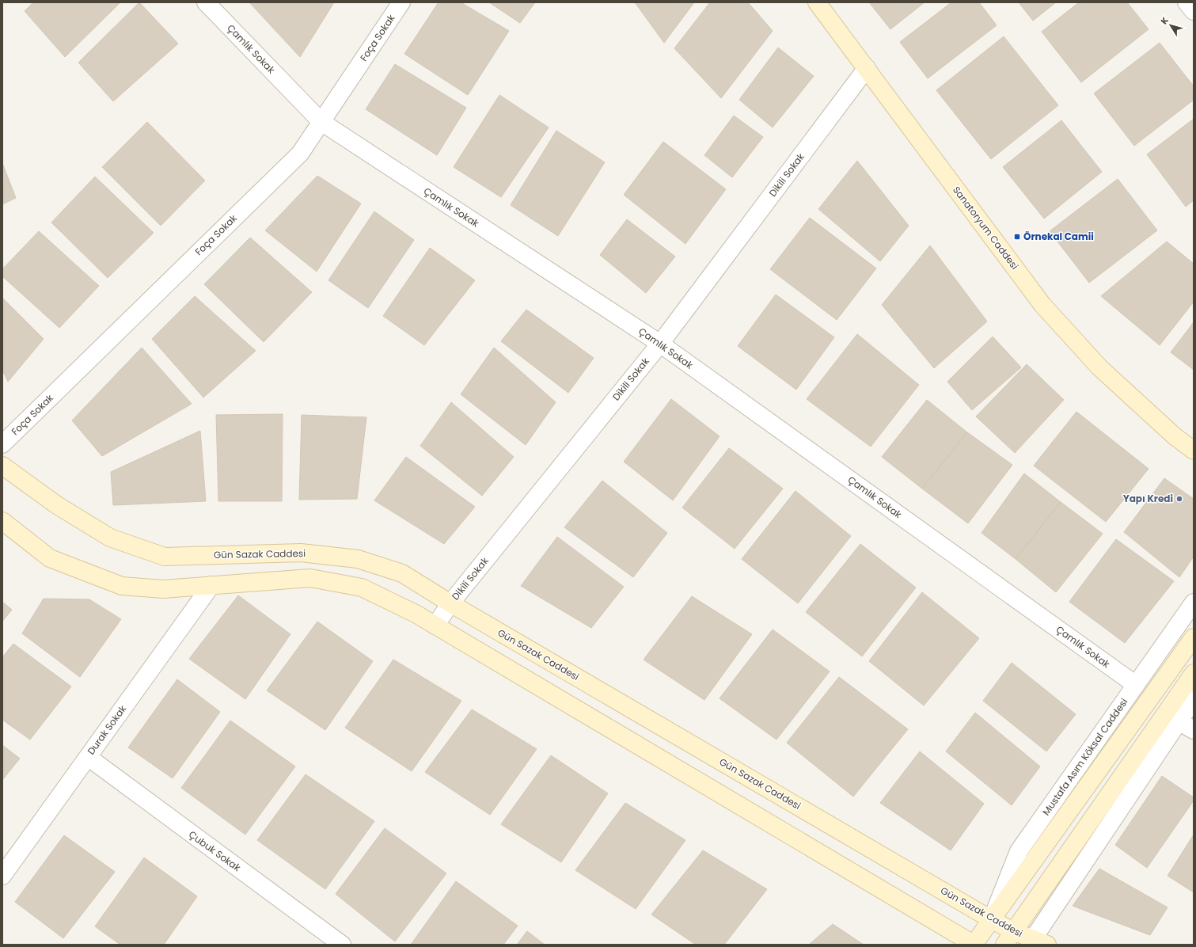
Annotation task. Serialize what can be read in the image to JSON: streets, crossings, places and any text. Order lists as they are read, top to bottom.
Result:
{
  "streets": {
    "main road": ["Sanatoryum Caddesi", "Gün Sazak Caddesi", "Mustafa Asım Köksal Caddesi"],
    "street": [
      "Foça Sokak",
      "Çamlık Sokak",
      "Dikili Sokak",
      "Durak Sokak",
      "Çubuk Sokak"
    ]
  },
  "crossings": [
    ["Foça Sokak", "Çamlık Sokak"],
    ["Çamlık Sokak", "Dikili Sokak"],
    ["Çamlık Sokak", "Mustafa Asım Köksal Caddesi"],
    ["Dikili Sokak", "Sanatoryum Caddesi"],
    ["Dikili Sokak", "Gün Sazak Caddesi"],
    ["Gün Sazak Caddesi", "Mustafa Asım Köksal Caddesi"],
    ["Durak Sokak", "Çubuk Sokak"]
  ],
  "places": {
    "transit": ["Örnekal Camii"],
    "other": ["Yapı Kredi"]
  },
  "north": "top left"
}
